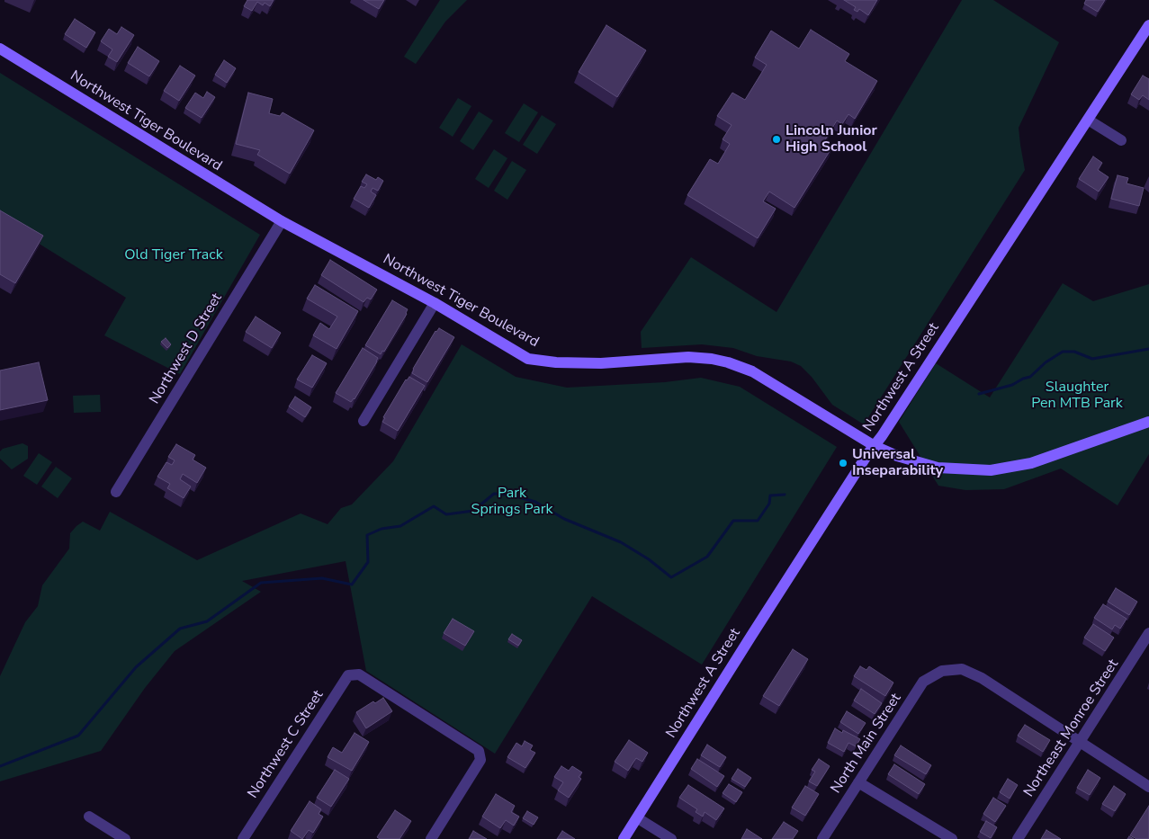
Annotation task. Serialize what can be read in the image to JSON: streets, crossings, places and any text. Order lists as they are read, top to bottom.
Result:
{
  "streets": {
    "street": [
      "Northwest Tiger Boulevard",
      "Northwest D Street",
      "Northwest A Street",
      "Northeast Monroe Street",
      "North Main Street",
      "Northwest C Street"
    ]
  },
  "crossings": [
    ["Northwest Tiger Boulevard", "Northwest D Street"],
    ["Northwest Tiger Boulevard", "Northwest A Street"],
    ["Northeast Monroe Street", "North Main Street"]
  ],
  "parks": ["Old Tiger Track", "Slaughter Pen MTB Park", "Park Springs Park"],
  "places": ["Lincoln Junior High School", "Universal Inseparability"]
}
